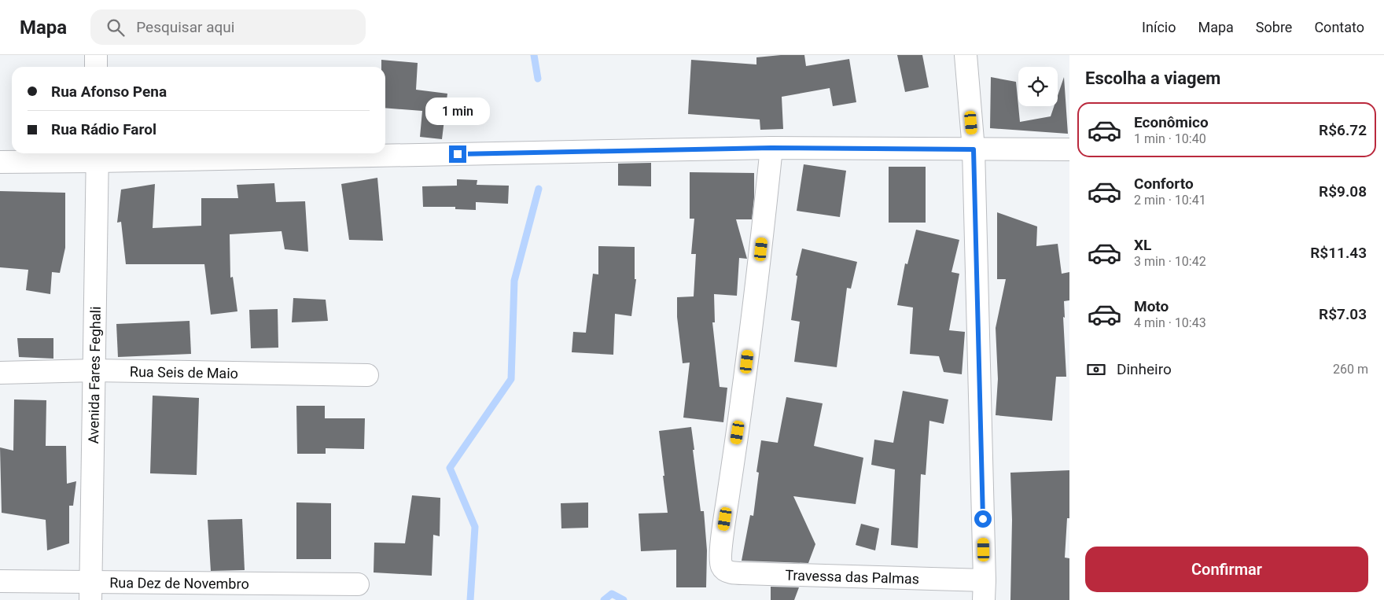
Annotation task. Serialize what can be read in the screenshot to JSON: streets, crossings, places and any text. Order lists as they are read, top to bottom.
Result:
{
  "streets": {
    "street": [
      "Rua Seis de Maio",
      "Avenida Fares Feghali",
      "Travessa das Palmas",
      "Rua Dez de Novembro"
    ]
  },
  "crossings": [
    ["Rua Seis de Maio", "Avenida Fares Feghali"],
    ["Avenida Fares Feghali", "Rua Dez de Novembro"]
  ],
  "page": {
    "header": "Mapa",
    "search": "Pesquisar aqui",
    "nav": [
      "Início",
      "Mapa",
      "Sobre",
      "Contato"
    ],
    "heading": "Escolha a viagem",
    "banner": ["Rua Afonso Pena", "Rua Rádio Farol"],
    "bubble": "1 min",
    "list": [
      {
        "name": "Econômico",
        "note": "1 min · 10:40",
        "value": "R$6.72"
      },
      {
        "name": "Conforto",
        "note": "2 min · 10:41",
        "value": "R$9.08"
      },
      {
        "name": "XL",
        "note": "3 min · 10:42",
        "value": "R$11.43"
      },
      {
        "name": "Moto",
        "note": "4 min · 10:43",
        "value": "R$7.03"
      }
    ],
    "pay": ["Dinheiro", "260 m"],
    "buttons": "Confirmar"
  }
}
